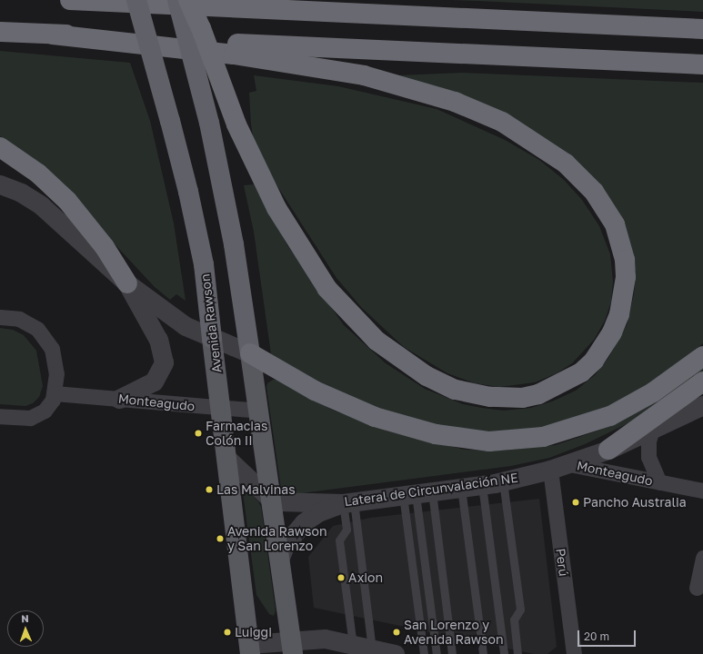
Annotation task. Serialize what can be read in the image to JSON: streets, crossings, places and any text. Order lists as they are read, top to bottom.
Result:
{
  "streets": {
    "highway": ["Avenida Rawson"],
    "street": ["Monteagudo", "Lateral de Circunvalación NE", "Perú"]
  },
  "crossings": [
    ["Avenida Rawson", "Monteagudo"],
    ["Avenida Rawson", "Lateral de Circunvalación NE"],
    ["Monteagudo", "Lateral de Circunvalación NE"],
    ["Lateral de Circunvalación NE", "Perú"]
  ],
  "places": [
    "Farmacias Colón II",
    "Las Malvinas",
    "Pancho Australia",
    "Avenida Rawson y San Lorenzo",
    "Axion",
    "Luiggi",
    "San Lorenzo y Avenida Rawson"
  ],
  "scale_bar": "20 m",
  "north": "top"
}
